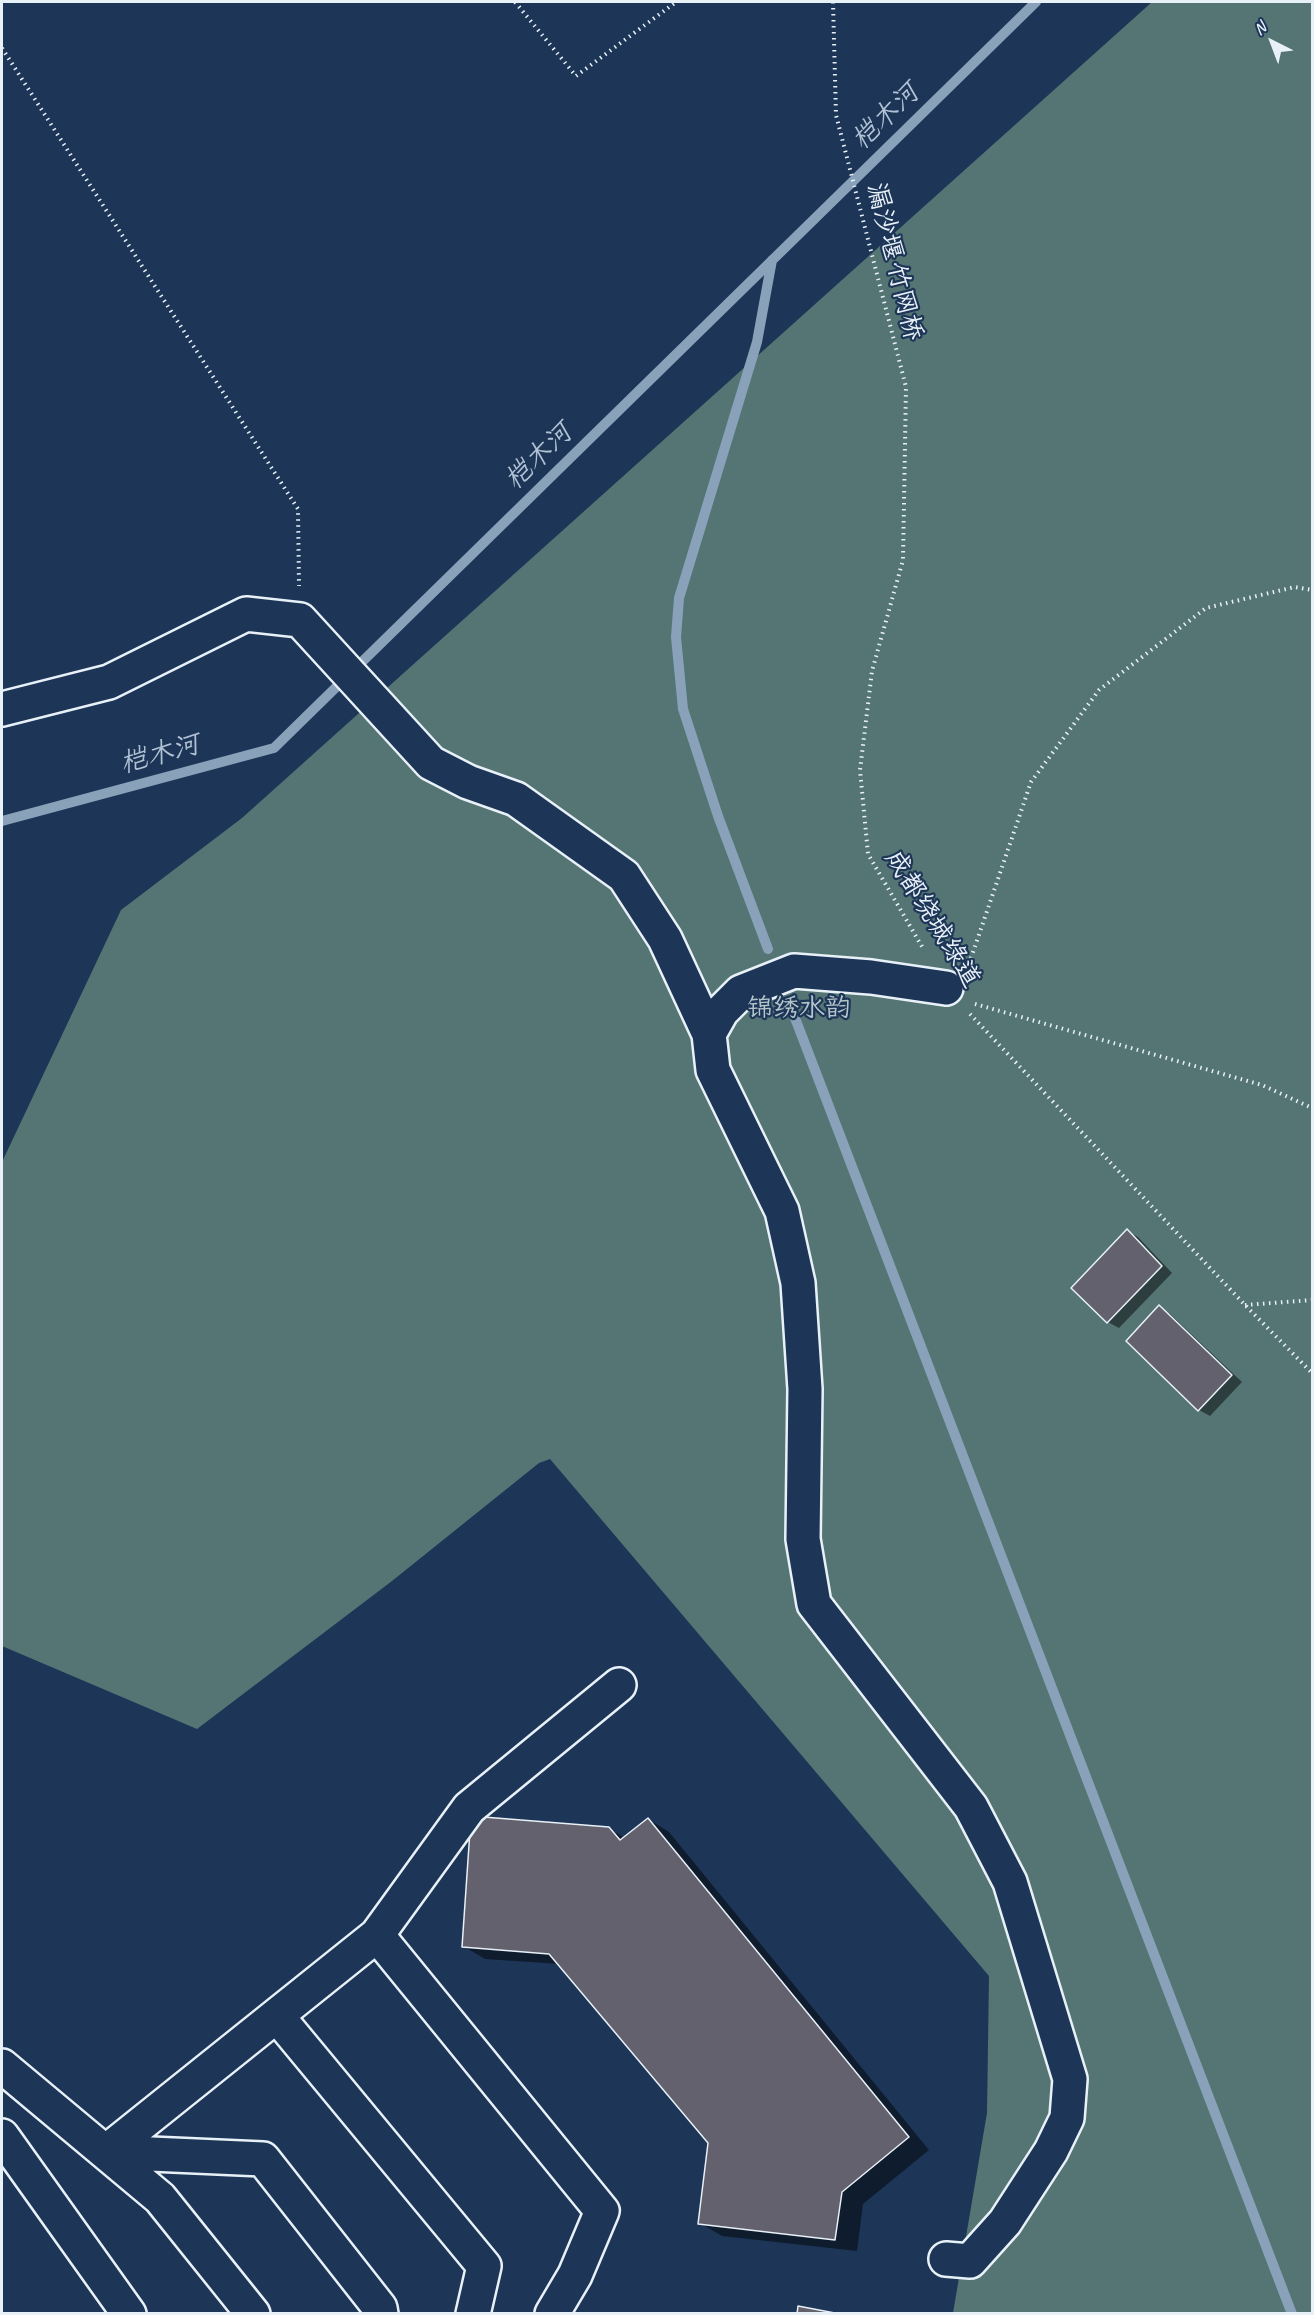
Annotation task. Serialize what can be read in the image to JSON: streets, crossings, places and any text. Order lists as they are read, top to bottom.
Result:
{
  "streets": {
    "path": ["漏沙堰·竹网桥", "成都绕城绿道"]
  },
  "crossings": [
    ["漏沙堰·竹网桥", "成都绕城绿道"]
  ],
  "water": ["桤木河"],
  "parks": ["锦绣水韵"],
  "north": "top left"
}
